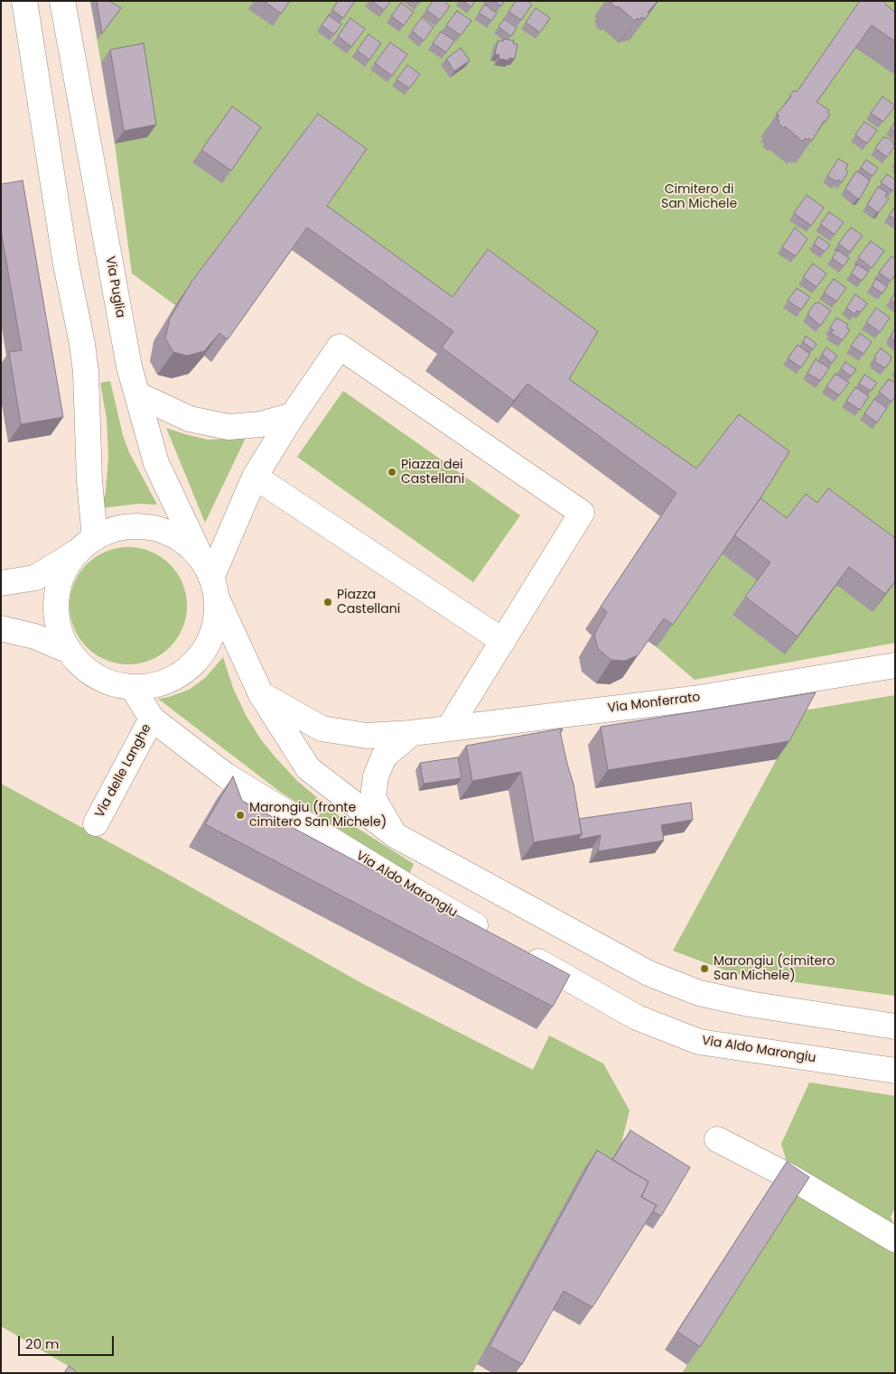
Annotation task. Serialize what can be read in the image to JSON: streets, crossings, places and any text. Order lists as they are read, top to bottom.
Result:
{
  "streets": {
    "street": [
      "Via Puglia",
      "Via Monferrato",
      "Via delle Langhe",
      "Via Aldo Marongiu"
    ]
  },
  "crossings": [
    ["Via Puglia", "Via Aldo Marongiu"],
    ["Via delle Langhe", "Via Aldo Marongiu"]
  ],
  "parks": ["Cimitero di San Michele"],
  "places": [
    "Piazza dei Castellani",
    "Piazza Castellani",
    "Marongiu (fronte cimitero San Michele)",
    "Marongiu (cimitero San Michele)"
  ],
  "scale_bar": "20 m"
}
